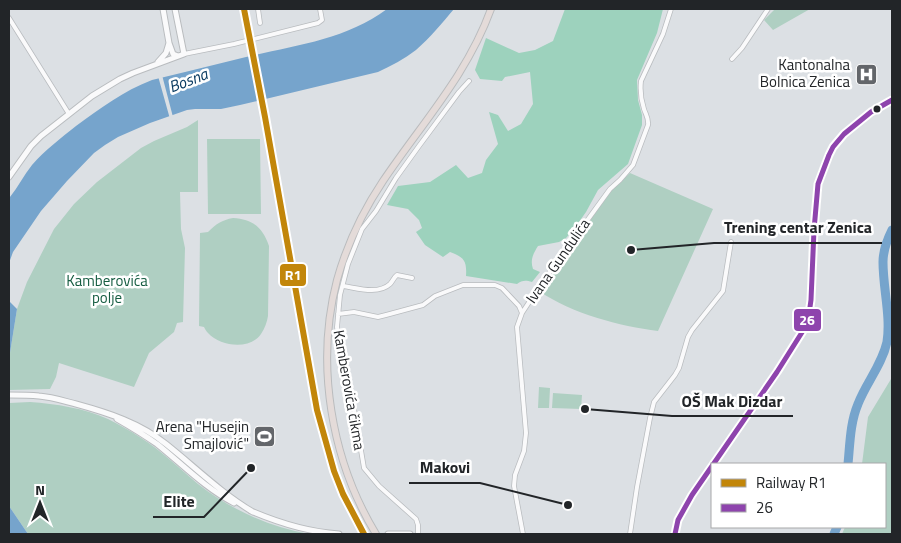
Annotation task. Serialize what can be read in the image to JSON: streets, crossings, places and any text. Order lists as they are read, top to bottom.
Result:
{
  "streets": {
    "street": ["Ivana Gundulića", "Kamberovića čikma"]
  },
  "water": ["Bosna"],
  "parks": ["Kamberovića polje"],
  "places": {
    "hospital": ["Kantonalna Bolnica Zenica"],
    "other": [
      "Trening centar Zenica",
      "OŠ Mak Dizdar",
      "Elite",
      "Makovi"
    ],
    "sports": ["Arena \"Husejin Smajlović\""]
  },
  "lines": ["rail line R1", "transit line 26"],
  "legend": ["Railway R1", "26"],
  "north": "top"
}
